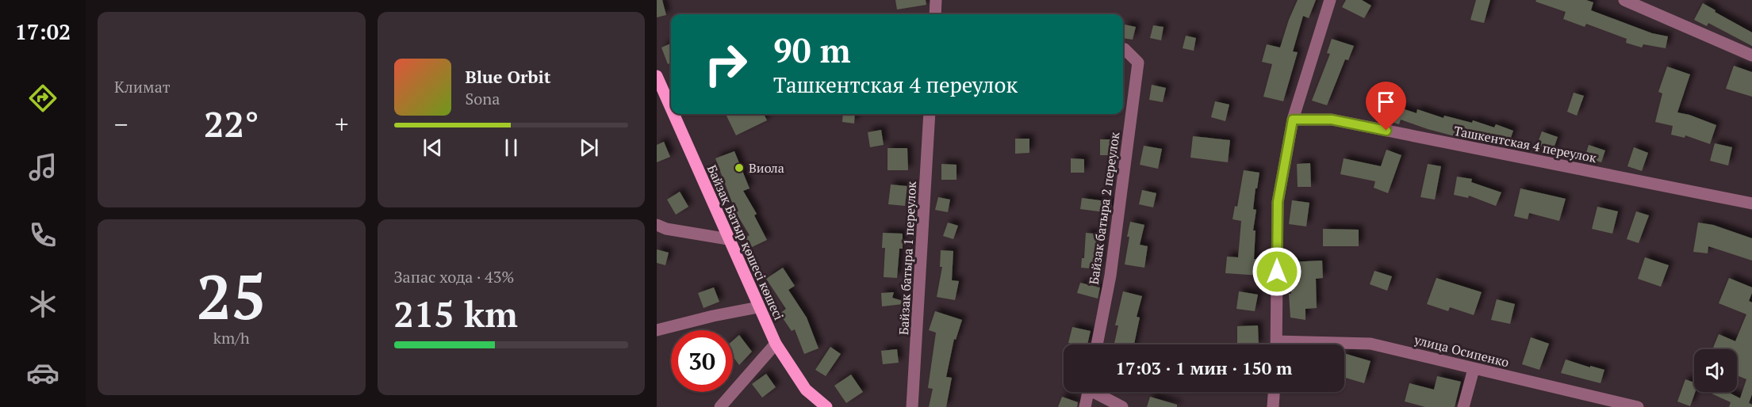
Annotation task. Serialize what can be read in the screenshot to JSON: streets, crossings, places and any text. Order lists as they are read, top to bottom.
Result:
{
  "streets": {
    "main road": ["Байзақ Батыр қөшесі көшесі"],
    "street": [
      "Ташкентская 4 переулок",
      "Байзак батыра 2 переулок",
      "Байзак батыра 1 переулок",
      "улица Осипенко"
    ]
  },
  "places": ["Виола"],
  "page": {
    "tabs": "17:02",
    "tile": [
      "Климат",
      ["25", "km/h"],
      ["Запас хода · 43%", "215 km"]
    ],
    "turn": ["90 m", "Ташкентская 4 переулок"],
    "song": ["Blue Orbit", "Sona"],
    "heat": ["−", "22°", "+"],
    "limit": "30",
    "trip": "17:03 · 1 мин · 150 m"
  }
}
